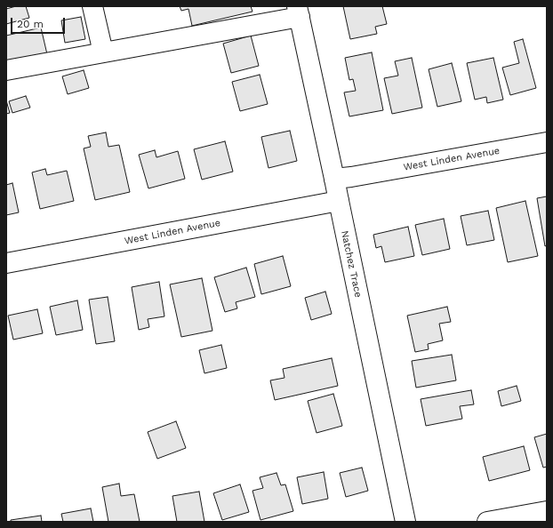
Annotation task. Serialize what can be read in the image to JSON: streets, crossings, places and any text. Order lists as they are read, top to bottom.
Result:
{
  "streets": {
    "street": ["West Linden Avenue", "Natchez Trace"]
  },
  "crossings": [
    ["West Linden Avenue", "Natchez Trace"]
  ],
  "scale_bar": "20 m"
}
